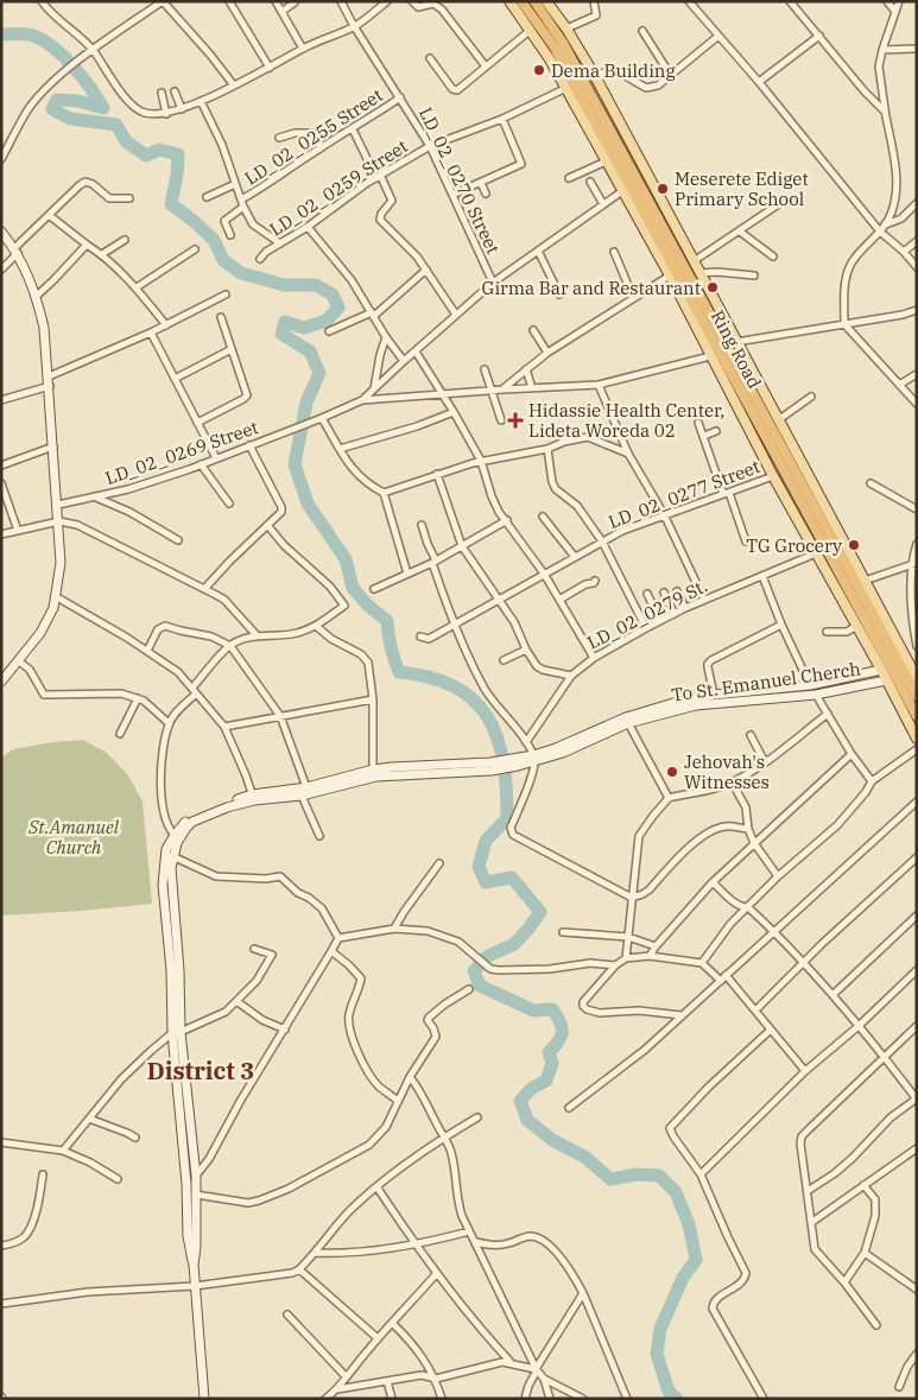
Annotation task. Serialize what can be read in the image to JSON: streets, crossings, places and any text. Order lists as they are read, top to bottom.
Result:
{
  "streets": {
    "highway": ["Ring Road"],
    "main road": ["To St. Emanuel Cherch"],
    "street": [
      "LD_02_0255 Street",
      "LD_02_0270 Street",
      "LD_02_0259 Street",
      "LD_02_0269 Street",
      "LD_02_0277 Street",
      "LD_02_0279 St."
    ]
  },
  "crossings": [
    ["LD_02_0255 Street", "LD_02_0270 Street"],
    ["LD_02_0270 Street", "LD_02_0259 Street"]
  ],
  "districts": ["District 3"],
  "parks": ["St.Amanuel Church"],
  "places": {
    "other": [
      "Dema Building",
      "Meserete Ediget Primary School",
      "Girma Bar and Restaurant",
      "TG Grocery",
      "Jehovah's Witnesses"
    ],
    "health": ["Hidassie Health Center, Lideta Woreda 02"]
  }
}
